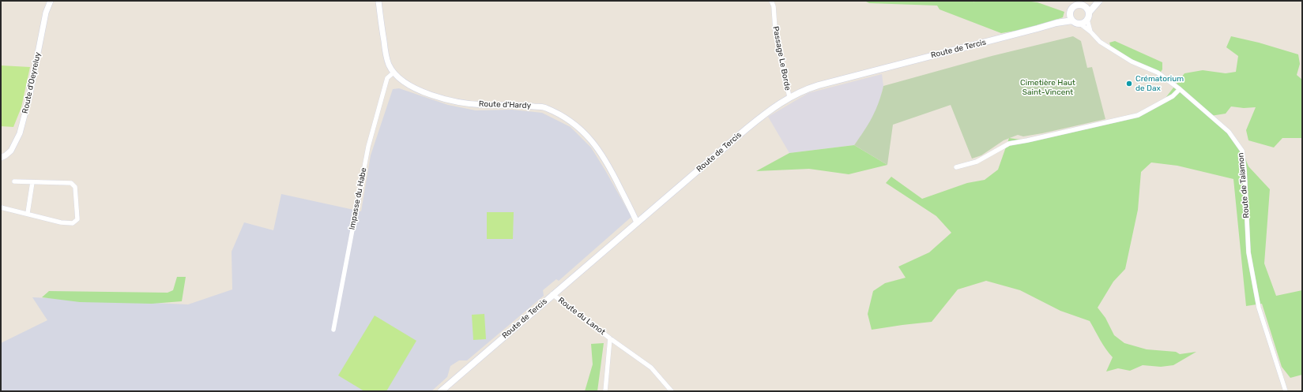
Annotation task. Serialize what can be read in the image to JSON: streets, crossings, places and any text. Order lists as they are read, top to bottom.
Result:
{
  "streets": {
    "main road": ["Route de Tercis"],
    "street": [
      "Passage Le Borde",
      "Route d'Oeyreluy",
      "Route d'Hardy",
      "Route de Talamon",
      "Impasse du Habe",
      "Route du Lanot"
    ]
  },
  "crossings": [
    ["Route de Tercis", "Passage Le Borde"],
    ["Route de Tercis", "Route d'Hardy"],
    ["Route de Tercis", "Route de Talamon"],
    ["Route de Tercis", "Route du Lanot"],
    ["Route d'Hardy", "Impasse du Habe"]
  ],
  "parks": ["Cimetière Haut Saint-Vincent"],
  "places": ["Crématorium de Dax"]
}
